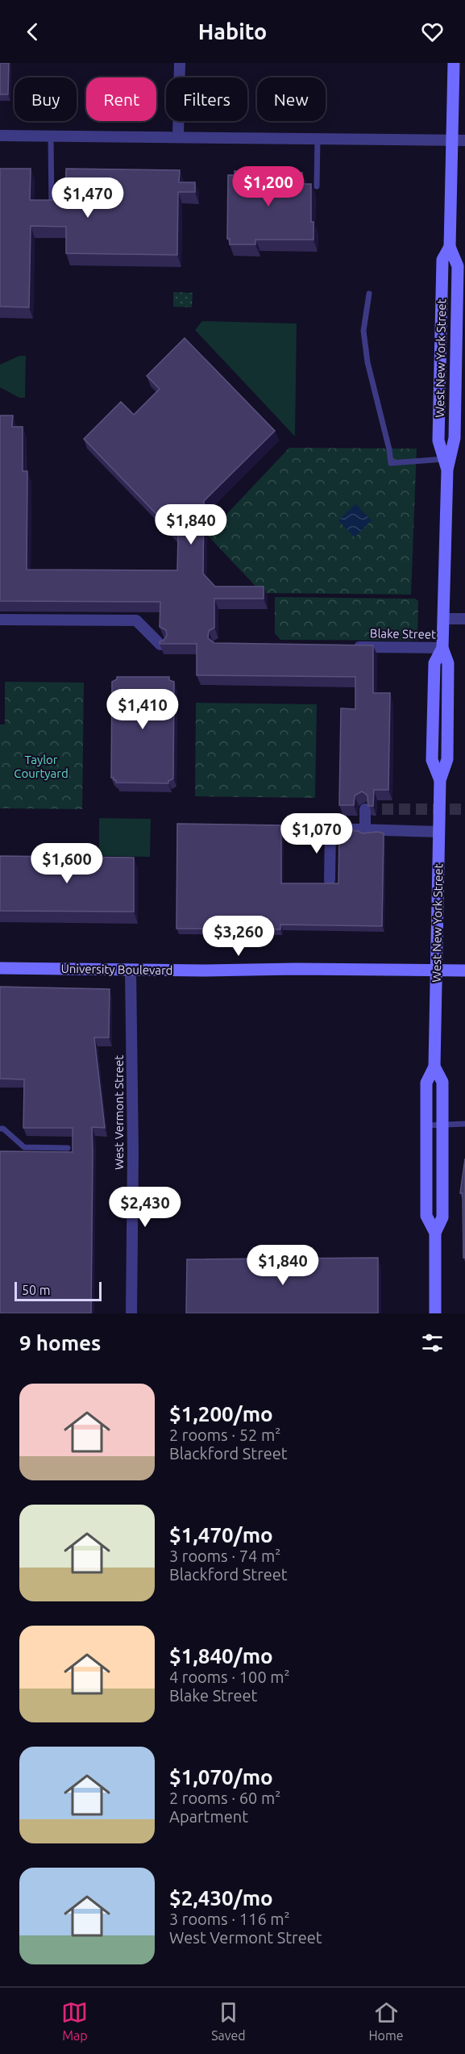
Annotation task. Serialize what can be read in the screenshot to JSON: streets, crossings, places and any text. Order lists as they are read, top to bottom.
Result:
{
  "streets": {
    "main road": ["West New York Street", "University Boulevard"],
    "street": ["Blake Street", "West Vermont Street"]
  },
  "crossings": [
    ["West New York Street", "Blake Street"],
    ["West New York Street", "University Boulevard"],
    ["University Boulevard", "West Vermont Street"]
  ],
  "parks": ["Taylor Courtyard"],
  "scale_bar": "50 m",
  "page": {
    "header": "Habito",
    "chip": [
      "Buy",
      "Rent",
      "Filters",
      "New"
    ],
    "price": [
      "$1,200",
      "$1,470",
      "$1,840",
      "$1,410",
      "$1,070",
      "$1,600",
      "$3,260",
      "$2,430",
      "$1,840"
    ],
    "scale": "50 m",
    "heading": "9 homes",
    "list": [
      {
        "name": "$1,200/mo",
        "note": "2 rooms · 52 m² · Blackford Street"
      },
      {
        "name": "$1,470/mo",
        "note": "3 rooms · 74 m² · Blackford Street"
      },
      {
        "name": "$1,840/mo",
        "note": "4 rooms · 100 m² · Blake Street"
      },
      {
        "name": "$1,070/mo",
        "note": "2 rooms · 60 m² · Apartment"
      },
      {
        "name": "$2,430/mo",
        "note": "3 rooms · 116 m² · West Vermont Street"
      }
    ],
    "tabs": ["Map", "Saved", "Home"]
  }
}
